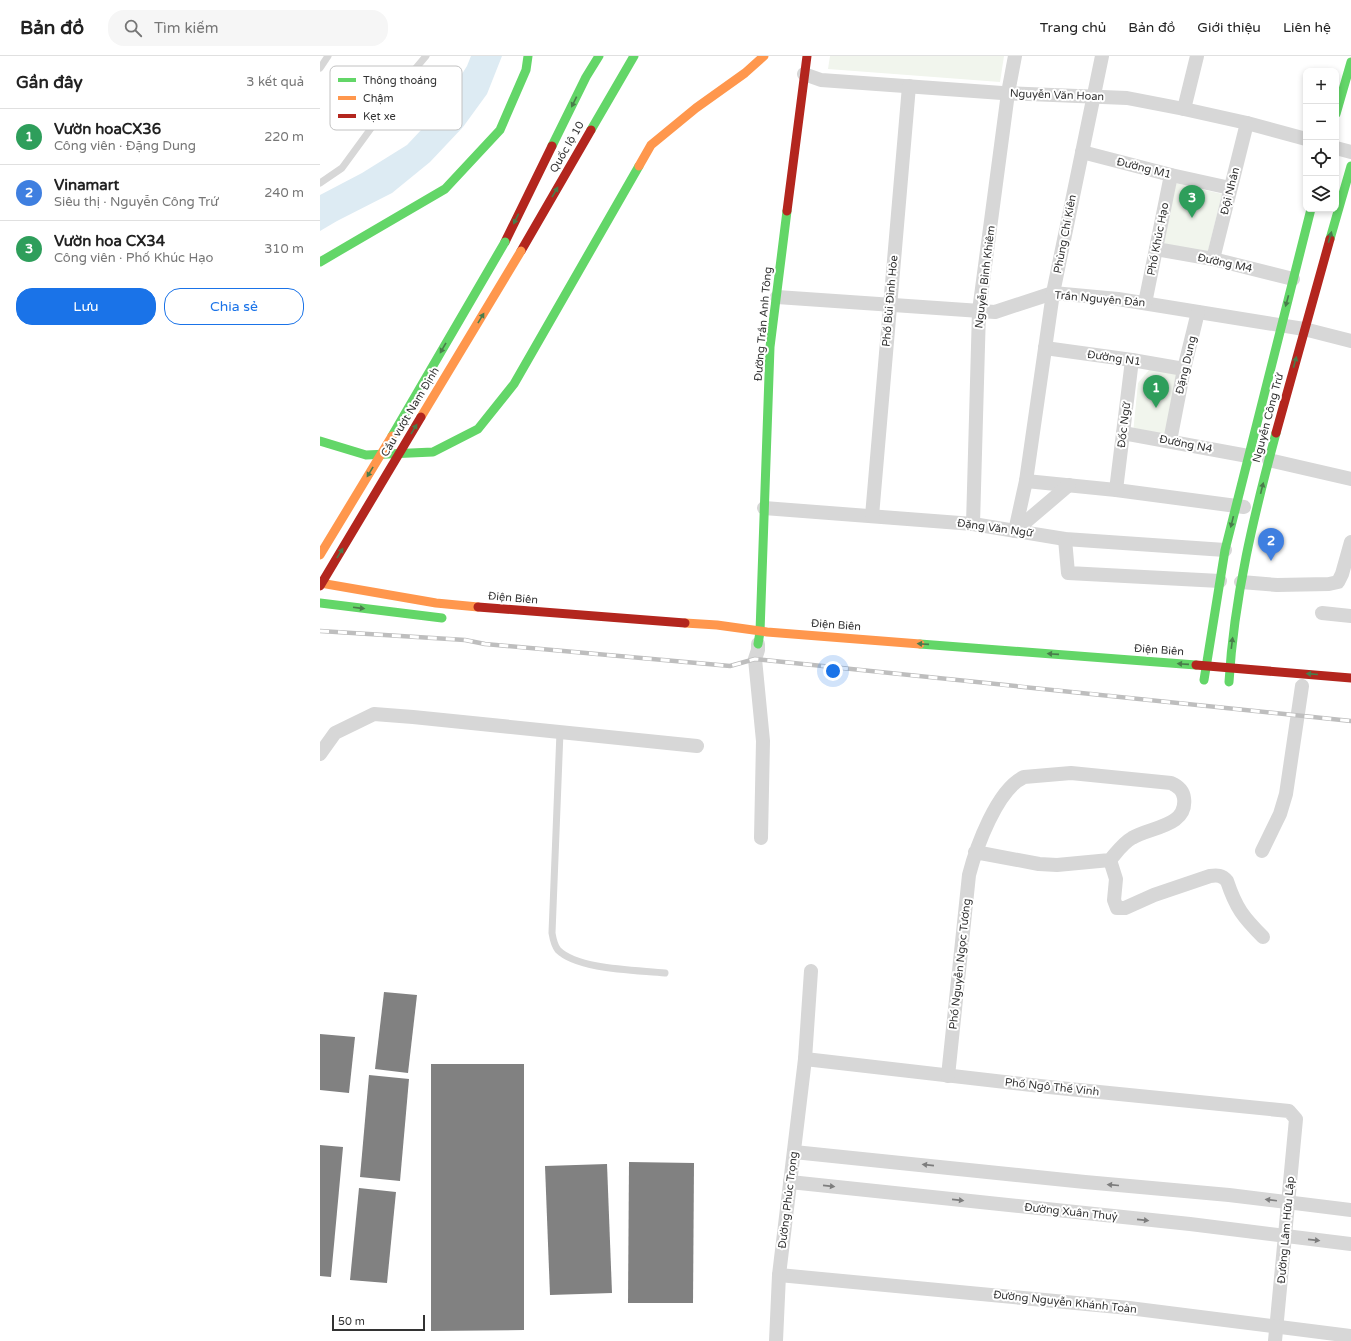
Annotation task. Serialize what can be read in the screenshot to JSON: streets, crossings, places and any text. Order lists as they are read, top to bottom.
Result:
{
  "streets": {
    "main road": [
      "Quốc lộ 10",
      "Đường Trần Anh Tông",
      "Cầu vượt Nam Định",
      "Nguyễn Công Trứ",
      "Điện Biên"
    ],
    "street": [
      "Nguyễn Văn Hoan",
      "Đường M1",
      "Đội Nhân",
      "Phùng Chí Kiên",
      "Phố Khúc Hạo",
      "Đường M4",
      "Nguyễn Bỉnh Khiêm",
      "Trần Nguyên Đán",
      "Phố Bùi Đình Hòe",
      "Đường N1",
      "Đặng Dung",
      "Đốc Ngữ",
      "Đường N4",
      "Đặng Văn Ngữ",
      "Phố Nguyễn Ngọc Tương",
      "Phố Ngô Thế Vinh",
      "Đường Phúc Trọng",
      "Đường Xuân Thuỷ",
      "Đường Lâm Hữu Lập",
      "Đường Nguyễn Khánh Toàn"
    ]
  },
  "crossings": [
    ["Nguyễn Văn Hoan", "Đội Nhân"],
    ["Nguyễn Văn Hoan", "Phùng Chí Kiên"],
    ["Nguyễn Văn Hoan", "Nguyễn Bỉnh Khiêm"],
    ["Nguyễn Văn Hoan", "Phố Bùi Đình Hòe"],
    ["Nguyễn Văn Hoan", "Đường Trần Anh Tông"],
    ["Quốc lộ 10", "Cầu vượt Nam Định"],
    ["Đường M1", "Đội Nhân"],
    ["Đường M1", "Phùng Chí Kiên"],
    ["Đường M1", "Phố Khúc Hạo"],
    ["Đội Nhân", "Đường M4"],
    ["Phùng Chí Kiên", "Trần Nguyên Đán"],
    ["Phùng Chí Kiên", "Đường N1"],
    ["Phùng Chí Kiên", "Đặng Văn Ngữ"],
    ["Phố Khúc Hạo", "Đường M4"],
    ["Phố Khúc Hạo", "Trần Nguyên Đán"],
    ["Đường M4", "Nguyễn Công Trứ"],
    ["Nguyễn Bỉnh Khiêm", "Trần Nguyên Đán"],
    ["Nguyễn Bỉnh Khiêm", "Đặng Văn Ngữ"],
    ["Trần Nguyên Đán", "Phố Bùi Đình Hòe"],
    ["Trần Nguyên Đán", "Đường Trần Anh Tông"],
    ["Trần Nguyên Đán", "Đặng Dung"],
    ["Trần Nguyên Đán", "Nguyễn Công Trứ"],
    ["Phố Bùi Đình Hòe", "Đặng Văn Ngữ"],
    ["Đường Trần Anh Tông", "Đặng Văn Ngữ"],
    ["Đường Trần Anh Tông", "Điện Biên"],
    ["Đường N1", "Đặng Dung"],
    ["Đường N1", "Đốc Ngữ"],
    ["Đặng Dung", "Đường N4"],
    ["Nguyễn Công Trứ", "Đường N4"],
    ["Nguyễn Công Trứ", "Đặng Văn Ngữ"],
    ["Nguyễn Công Trứ", "Điện Biên"],
    ["Đốc Ngữ", "Đường N4"],
    ["Phố Nguyễn Ngọc Tương", "Phố Ngô Thế Vinh"],
    ["Phố Ngô Thế Vinh", "Đường Phúc Trọng"],
    ["Phố Ngô Thế Vinh", "Đường Lâm Hữu Lập"],
    ["Đường Phúc Trọng", "Đường Xuân Thuỷ"],
    ["Đường Phúc Trọng", "Đường Nguyễn Khánh Toàn"],
    ["Đường Xuân Thuỷ", "Đường Lâm Hữu Lập"],
    ["Đường Lâm Hữu Lập", "Đường Nguyễn Khánh Toàn"]
  ],
  "one_way": ["Điện Biên"],
  "legend": ["Thông thoáng", "Chậm", "Kẹt xe"],
  "scale_bar": "50 m",
  "page": {
    "header": "Bản đồ",
    "search": "Tìm kiếm",
    "nav": [
      "Trang chủ",
      "Bản đồ",
      "Giới thiệu",
      "Liên hệ"
    ],
    "heading": ["Gần đây", "3 kết quả"],
    "map_buttons": ["+", "−"],
    "list": [
      {
        "mark": "1",
        "name": "Vườn hoaCX36",
        "note": "Công viên · Đặng Dung",
        "value": "220 m"
      },
      {
        "mark": "2",
        "name": "Vinamart",
        "note": "Siêu thị · Nguyễn Công Trứ",
        "value": "240 m"
      },
      {
        "mark": "3",
        "name": "Vườn hoa CX34",
        "note": "Công viên · Phố Khúc Hạo",
        "value": "310 m"
      }
    ],
    "pins": ["3", "1", "2"],
    "buttons": ["Lưu", "Chia sẻ"],
    "scale": "50 m"
  }
}
